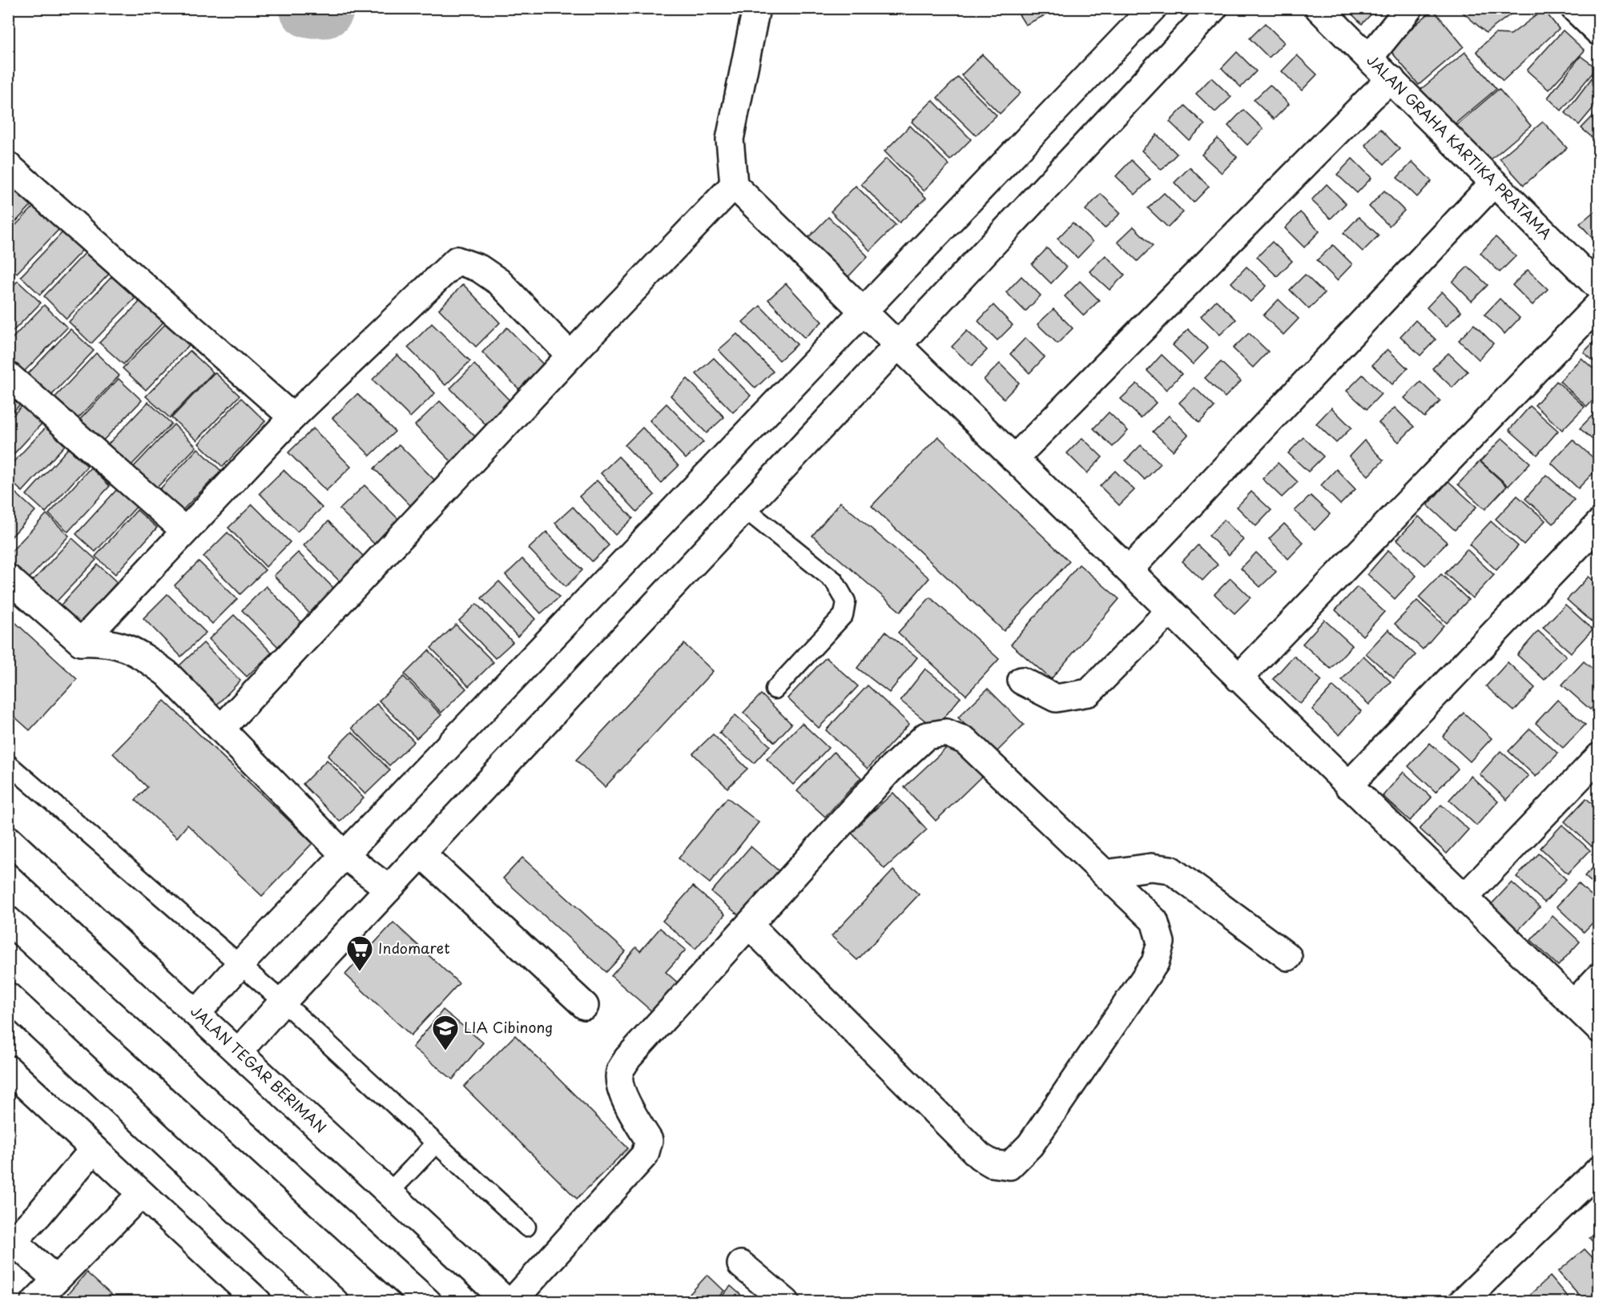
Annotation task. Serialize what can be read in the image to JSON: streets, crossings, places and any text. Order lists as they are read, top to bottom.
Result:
{
  "streets": {
    "street": ["JALAN GRAHA KARTIKA PRATAMA", "JALAN TEGAR BERIMAN"]
  },
  "places": {
    "supermarket": ["Indomaret"],
    "school or university": ["LIA Cibinong"]
  }
}
